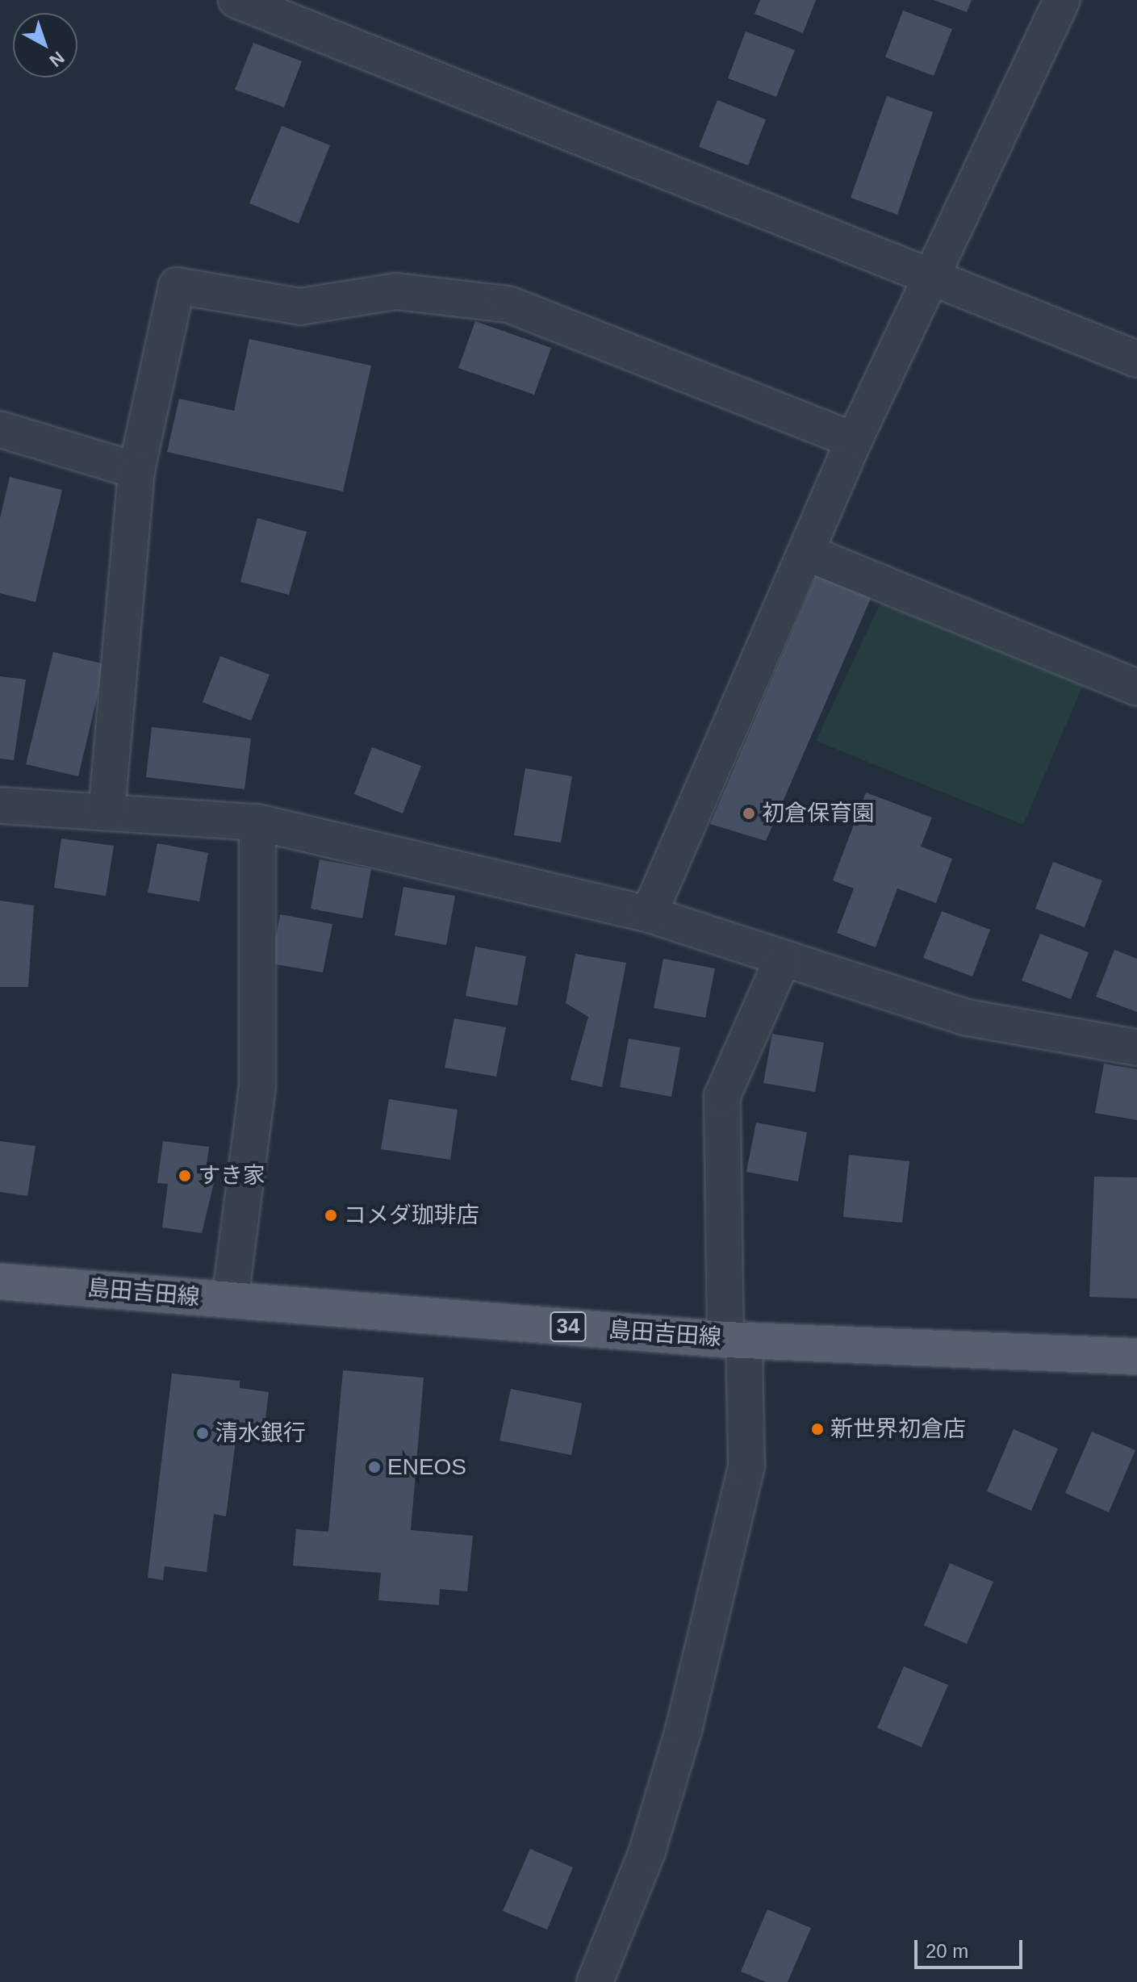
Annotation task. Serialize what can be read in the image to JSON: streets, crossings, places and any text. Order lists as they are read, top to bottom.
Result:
{
  "streets": {
    "main road": ["島田吉田線", "34"]
  },
  "places": [
    "初倉保育園",
    "すき家",
    "コメダ珈琲店",
    "新世界初倉店",
    "清水銀行",
    "ENEOS"
  ],
  "scale_bar": "20 m",
  "north": "bottom right"
}
